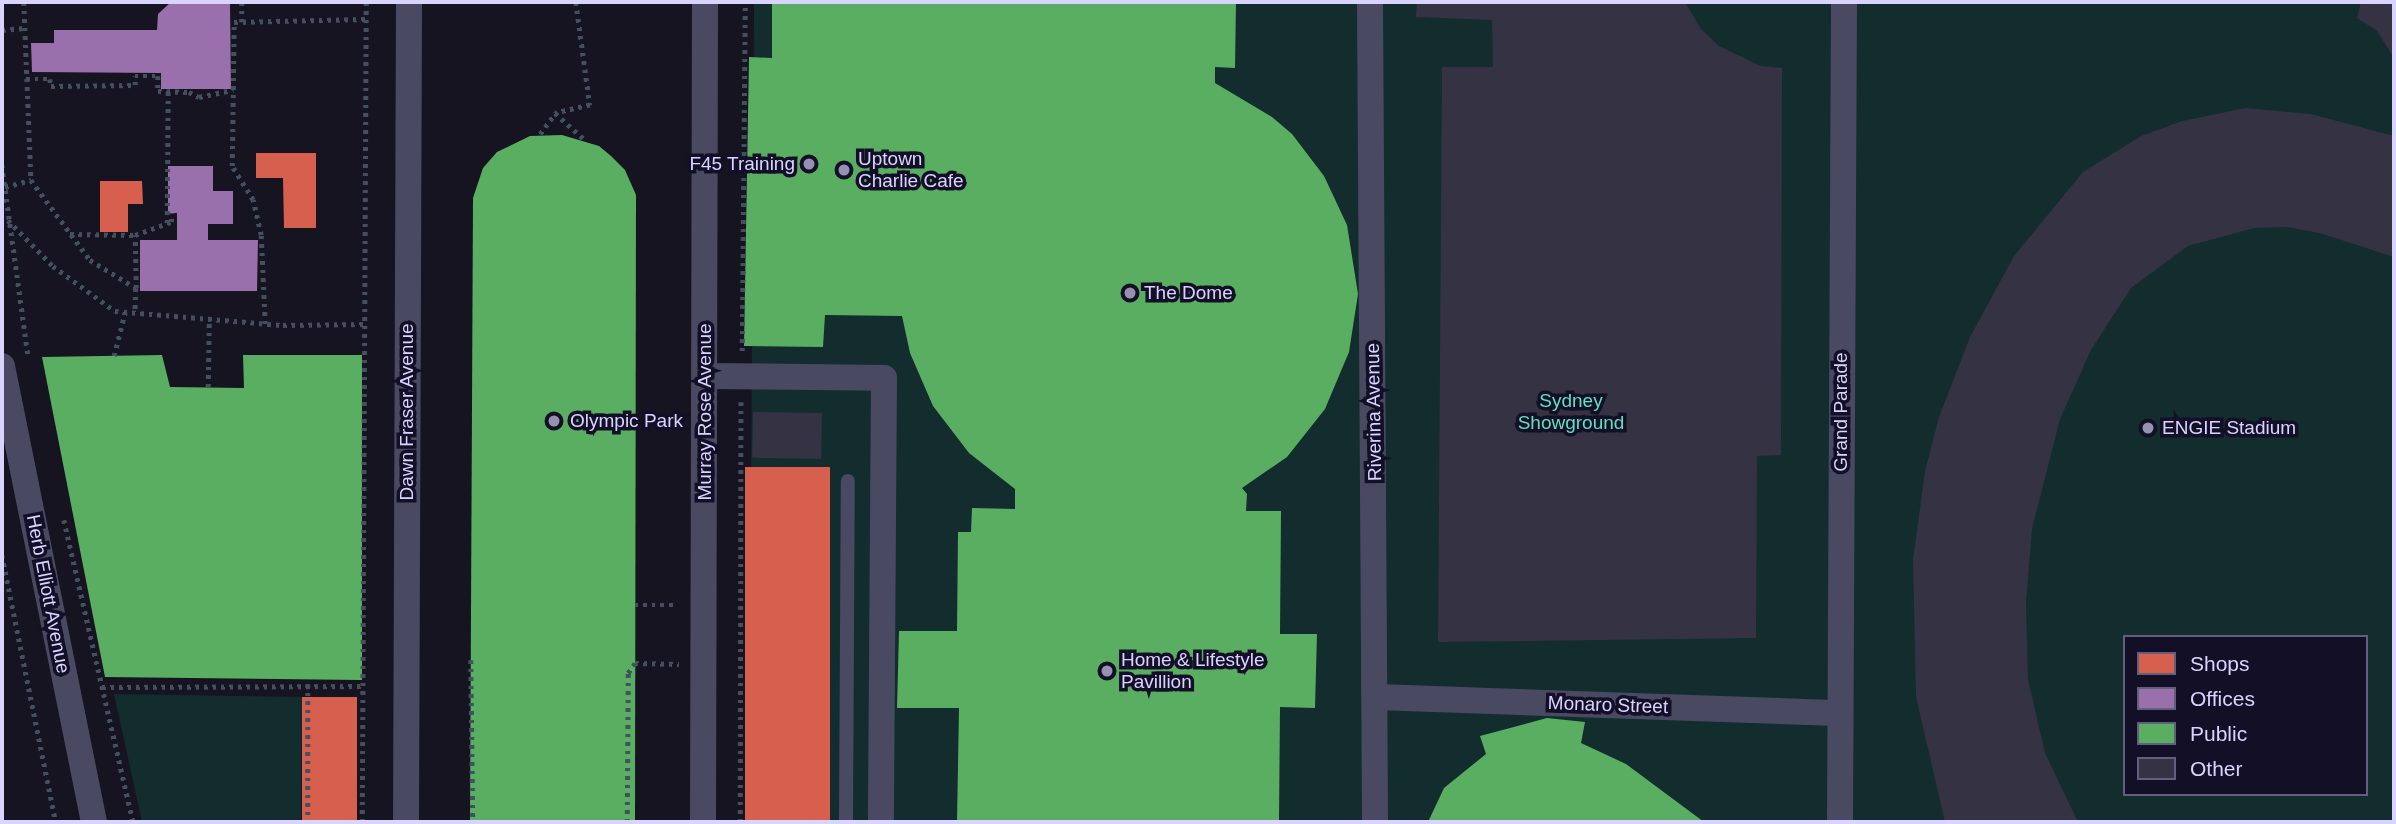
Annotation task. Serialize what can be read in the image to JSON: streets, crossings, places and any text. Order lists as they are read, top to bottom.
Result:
{
  "streets": {
    "street": [
      "Dawn Fraser Avenue",
      "Murray Rose Avenue",
      "Riverina Avenue",
      "Grand Parade",
      "Herb Elliott Avenue",
      "Monaro Street"
    ]
  },
  "crossings": [
    ["Riverina Avenue", "Monaro Street"],
    ["Grand Parade", "Monaro Street"]
  ],
  "parks": ["Sydney Showground"],
  "places": [
    "F45 Training",
    "Uptown Charlie Cafe",
    "The Dome",
    "Olympic Park",
    "ENGIE Stadium",
    "Home & Lifestyle Pavillion"
  ],
  "legend": [
    "Shops",
    "Offices",
    "Public",
    "Other"
  ]
}
